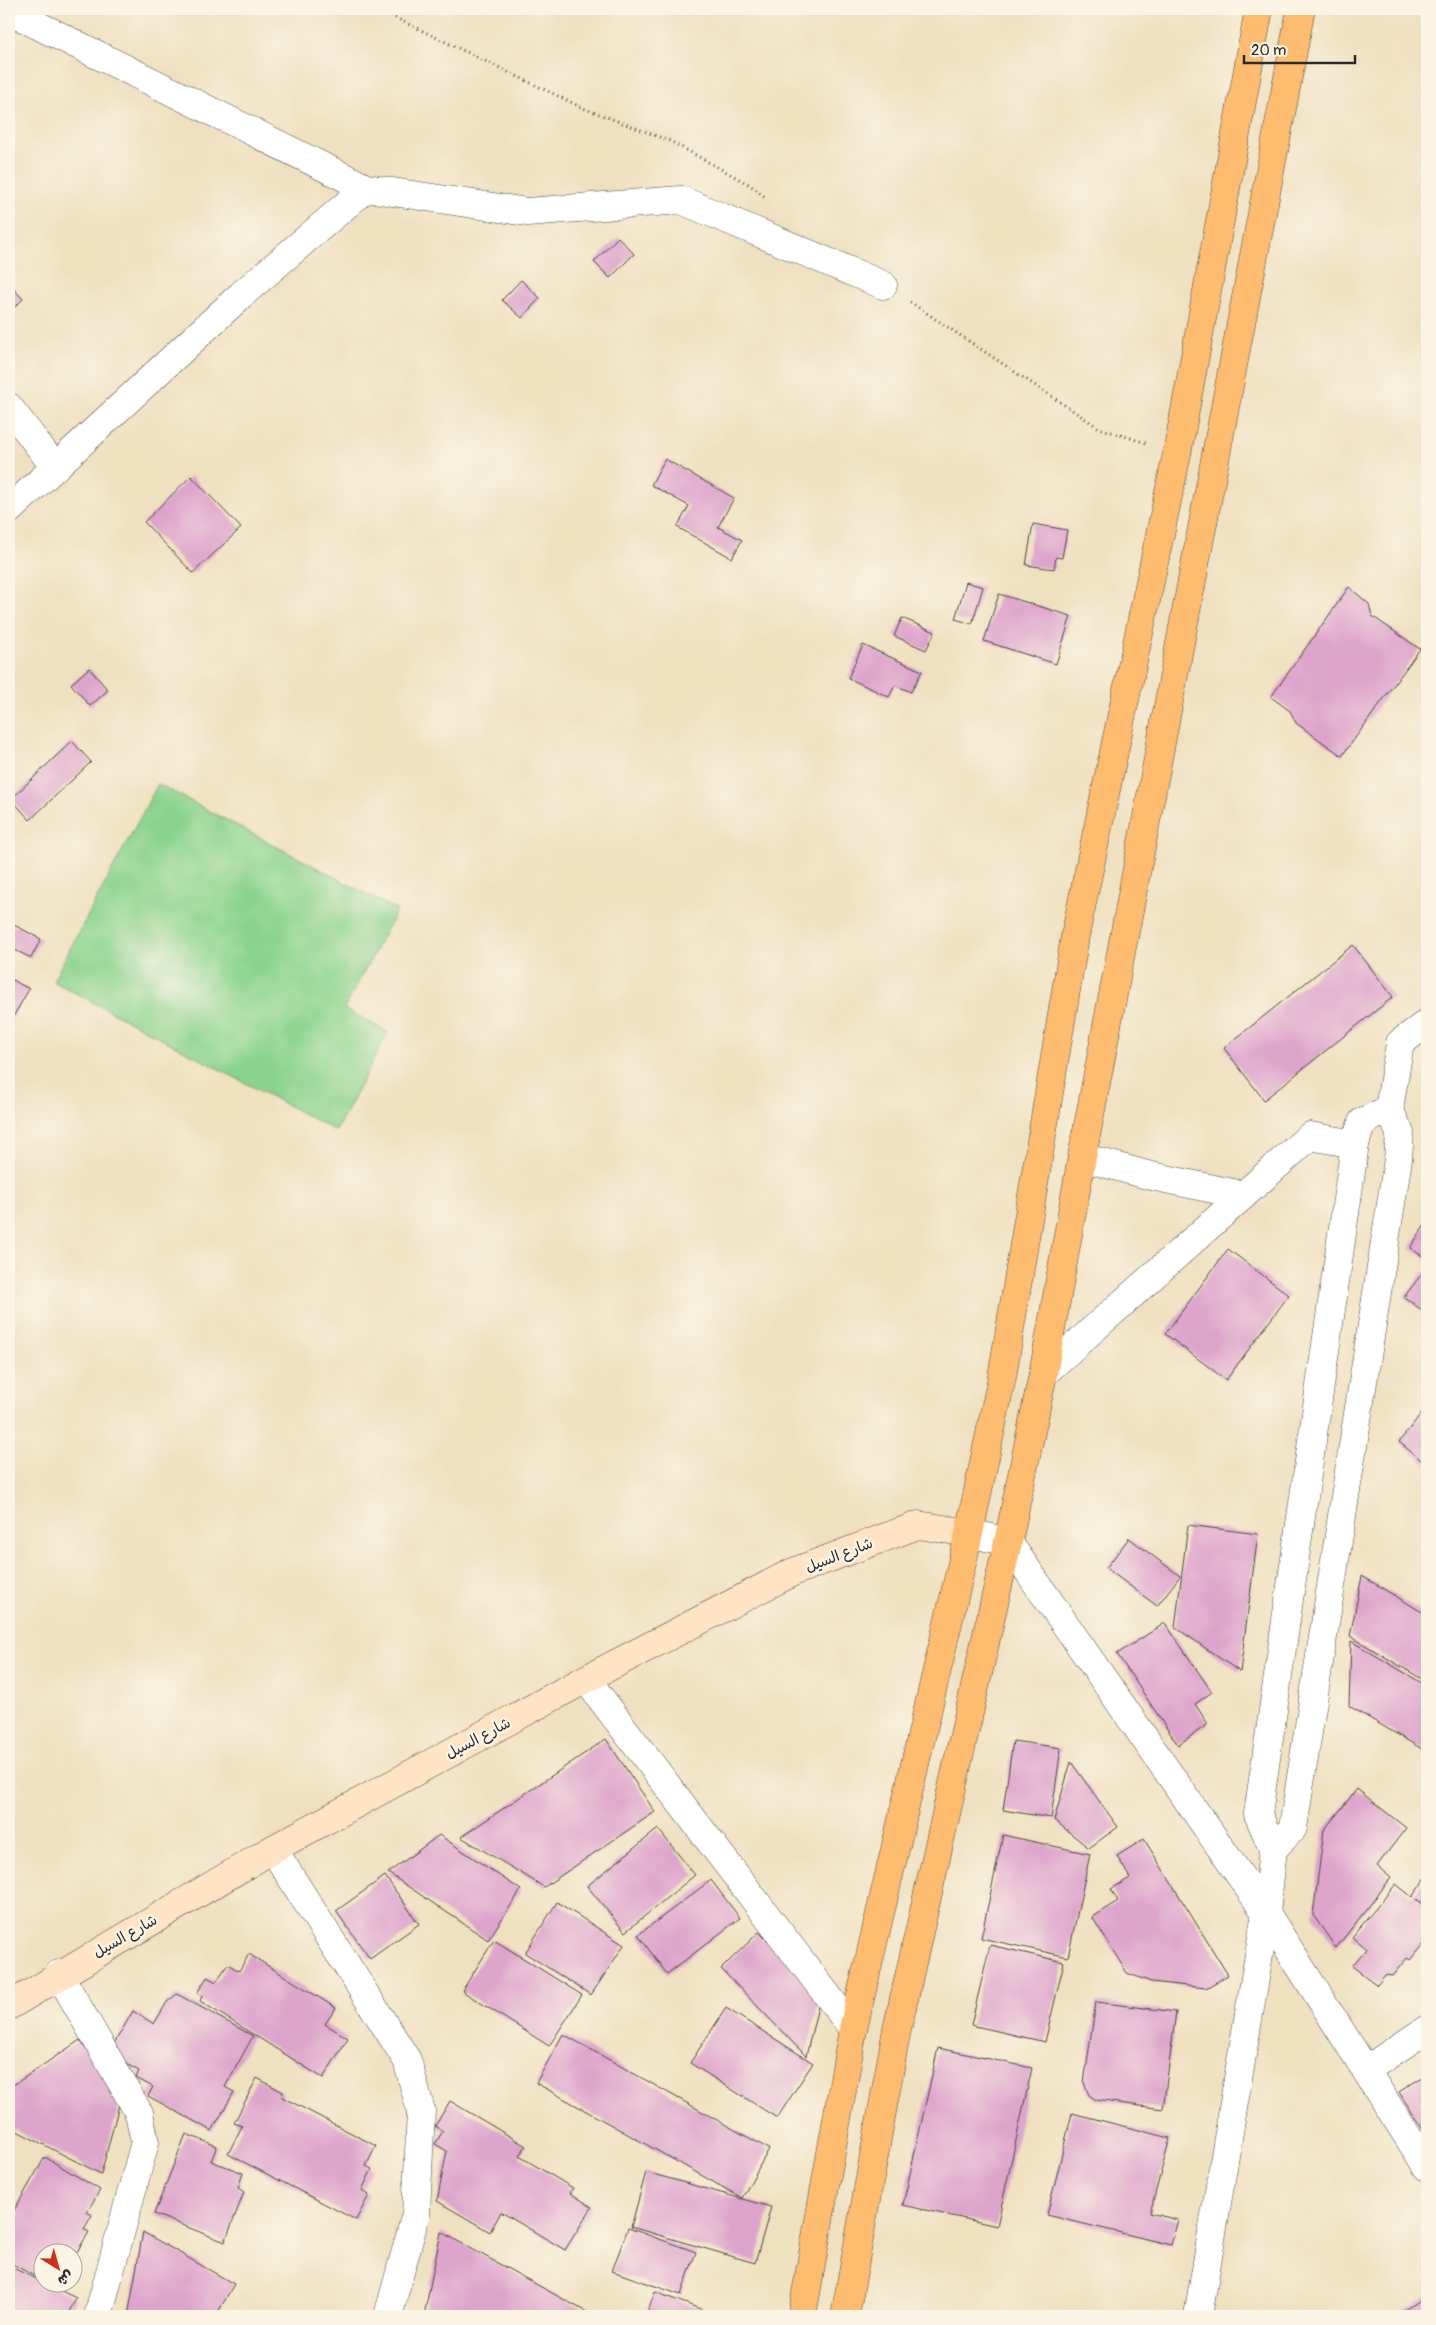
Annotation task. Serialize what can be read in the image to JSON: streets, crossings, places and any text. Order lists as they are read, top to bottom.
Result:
{
  "streets": {
    "street": ["شارع السيل"]
  },
  "scale_bar": "20 m",
  "north": "bottom right"
}
